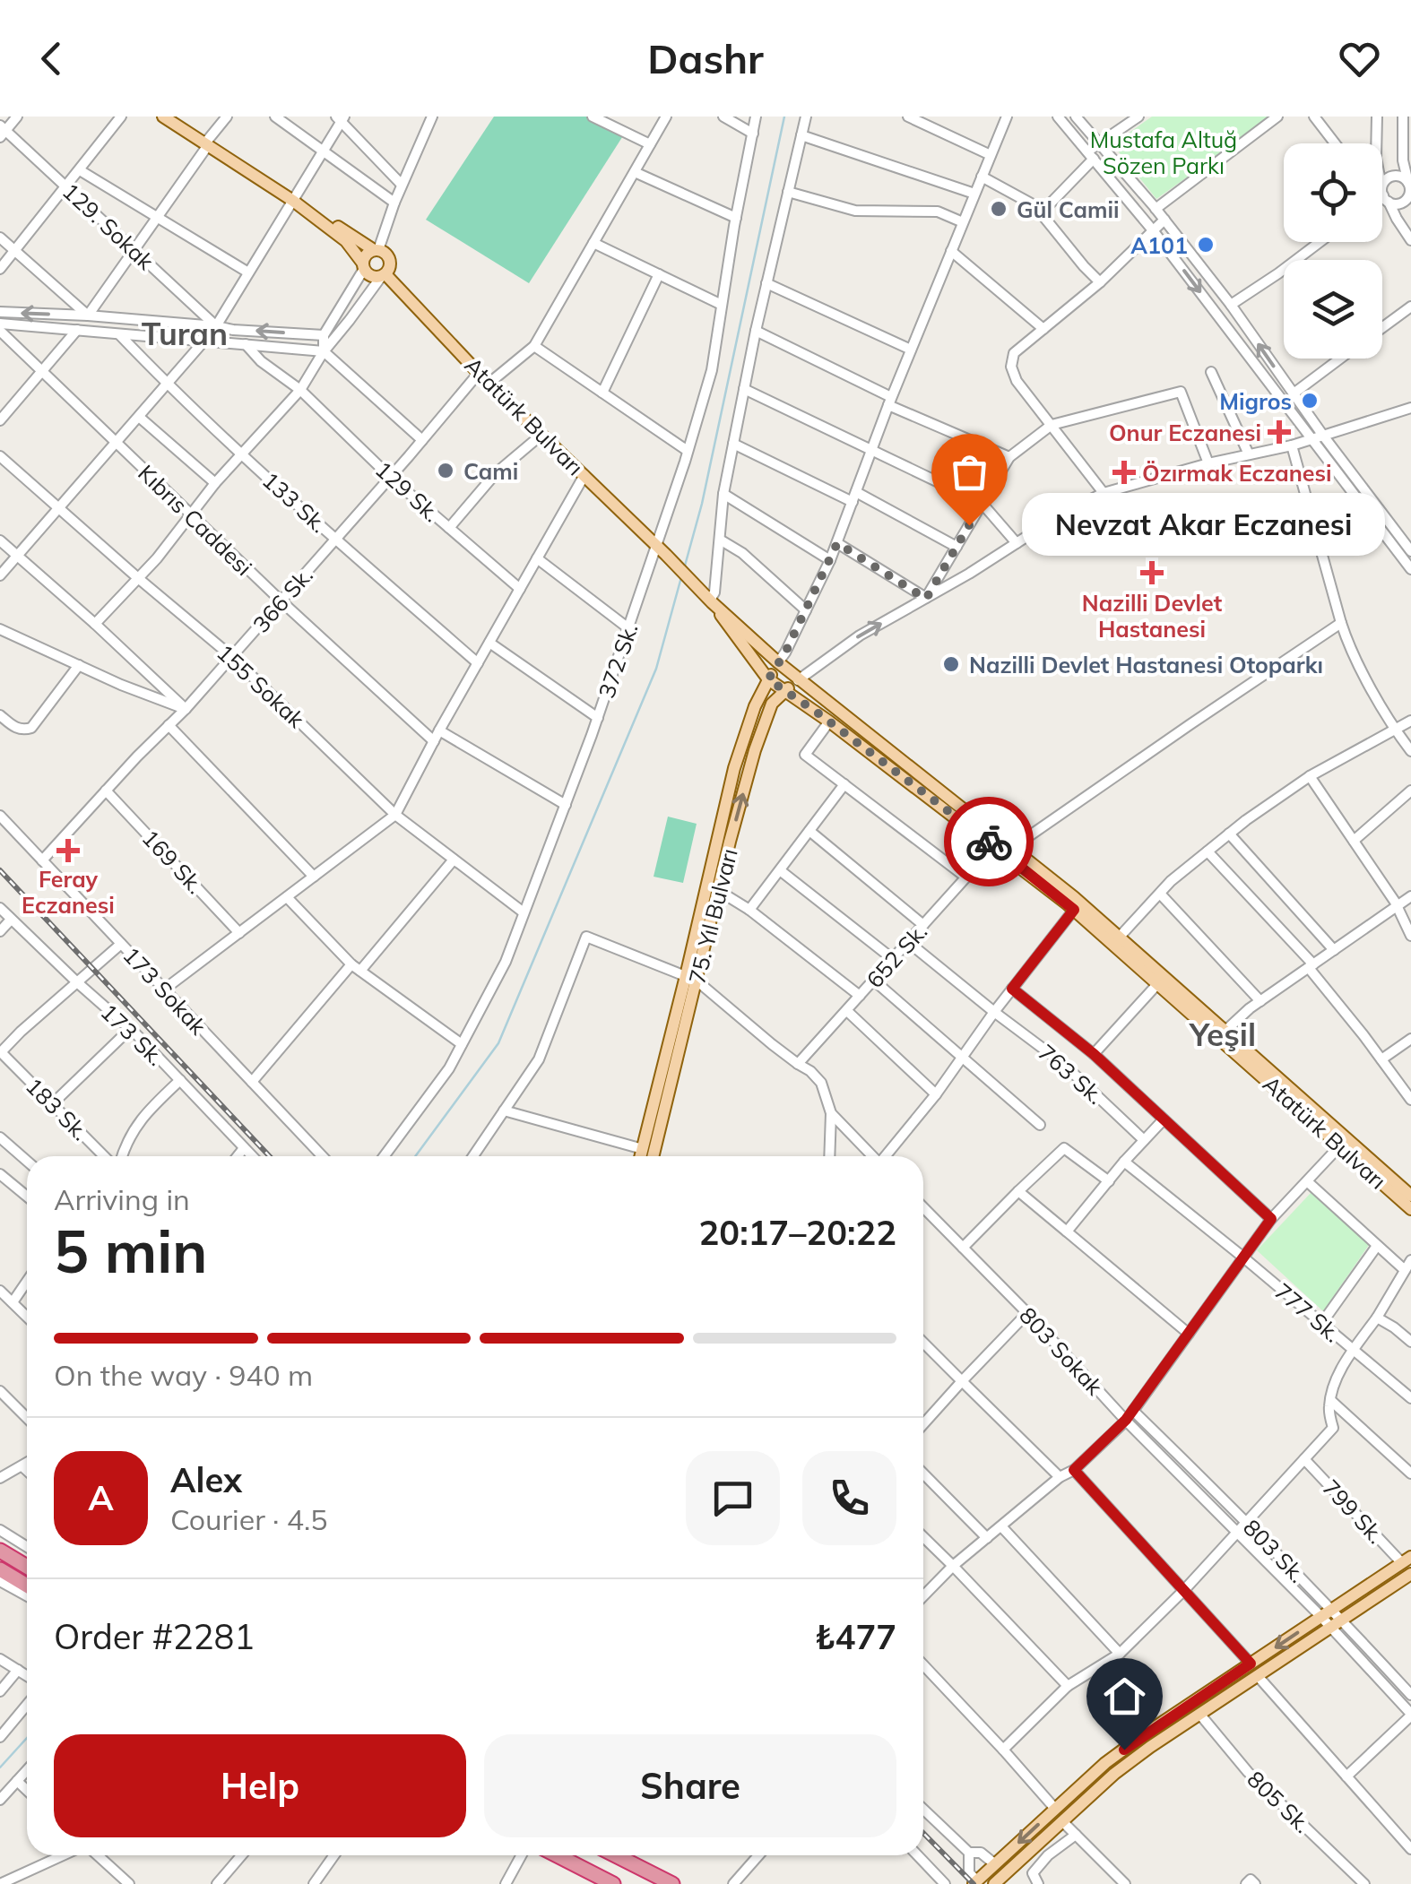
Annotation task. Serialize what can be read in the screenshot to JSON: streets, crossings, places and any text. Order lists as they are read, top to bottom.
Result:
{
  "streets": {
    "main road": ["Atatürk Bulvarı", "75. Yıl Bulvarı"],
    "street": [
      "129. Sokak",
      "129 Sk.",
      "133 Sk.",
      "Kıbrıs Caddesi",
      "366 Sk.",
      "372 Sk.",
      "155 Sokak",
      "169 Sk.",
      "652 Sk.",
      "173 Sokak",
      "173 Sk.",
      "763 Sk.",
      "183 Sk.",
      "777 Sk.",
      "803 Sokak",
      "799 Sk.",
      "803 Sk.",
      "805 Sk."
    ]
  },
  "crossings": [
    ["Atatürk Bulvarı", "366 Sk."],
    ["Atatürk Bulvarı", "372 Sk."],
    ["Atatürk Bulvarı", "75. Yıl Bulvarı"],
    ["Atatürk Bulvarı", "652 Sk."],
    ["129 Sk.", "366 Sk."],
    ["133 Sk.", "366 Sk."],
    ["Kıbrıs Caddesi", "366 Sk."],
    ["366 Sk.", "155 Sokak"],
    ["366 Sk.", "169 Sk."],
    ["366 Sk.", "173 Sokak"],
    ["372 Sk.", "155 Sokak"],
    ["652 Sk.", "763 Sk."],
    ["803 Sokak", "803 Sk."]
  ],
  "districts": ["Turan", "Yeşil"],
  "parks": ["Mustafa Altuğ Sözen Parkı"],
  "places": {
    "other": [
      "Gül Camii",
      "A101",
      "Migros",
      "Cami",
      "Nevzat Akar Eczanesi",
      "Nazilli Devlet Hastanesi Otoparkı"
    ],
    "health": [
      "Onur Eczanesi",
      "Özırmak Eczanesi",
      "Nazilli Devlet Hastanesi",
      "Feray Eczanesi"
    ]
  },
  "page": {
    "header": "Dashr",
    "bubble": "Nevzat Akar Eczanesi",
    "heading": ["5 min", "Arriving in", "20:17–20:22"],
    "panel": [
      "Alex",
      "Courier · 4.5",
      "Order #2281",
      "₺477"
    ],
    "bar": "On the way · 940 m",
    "round": "A",
    "buttons": ["Help", "Share"]
  }
}
